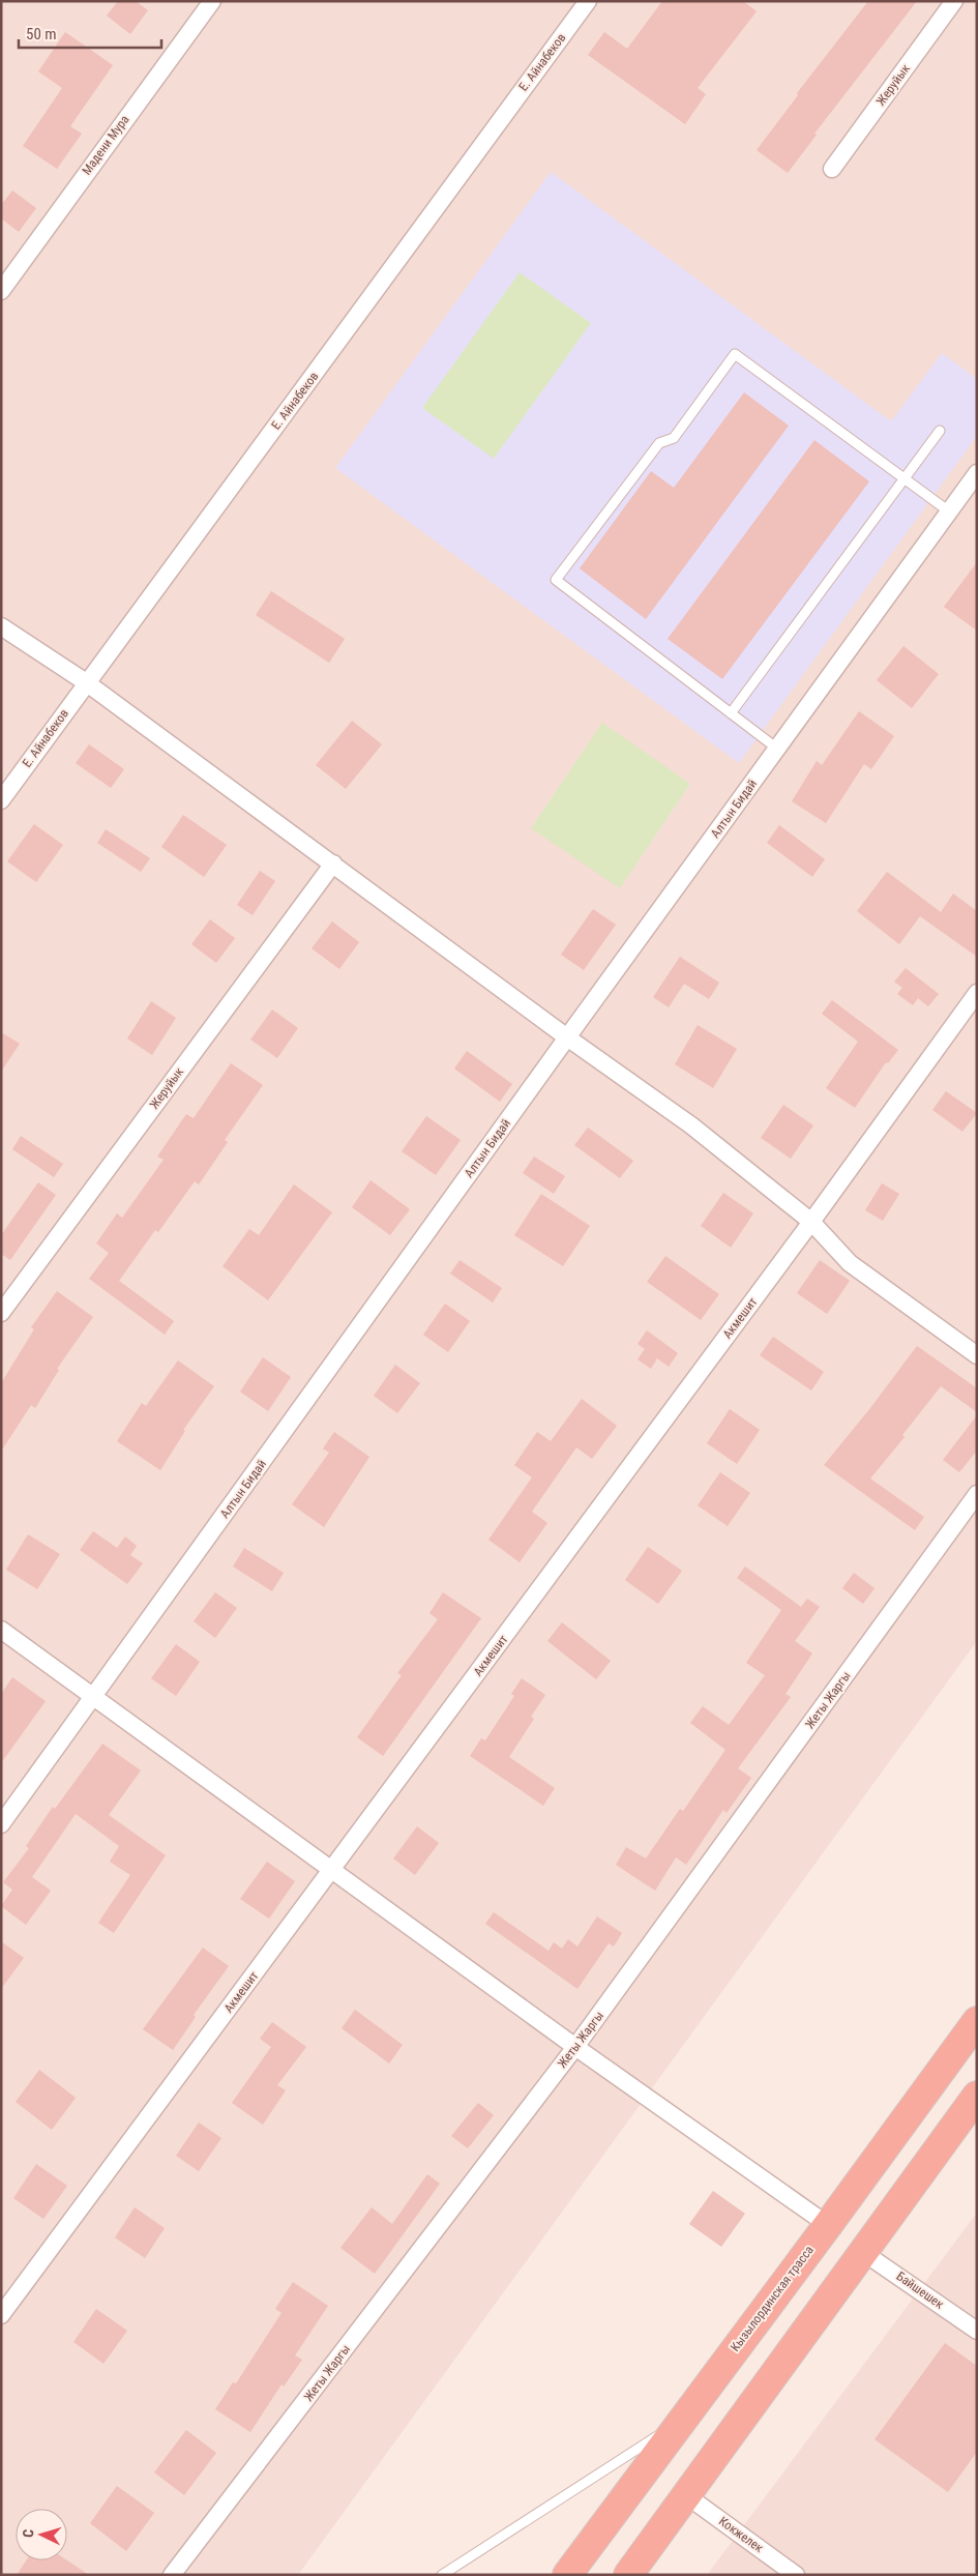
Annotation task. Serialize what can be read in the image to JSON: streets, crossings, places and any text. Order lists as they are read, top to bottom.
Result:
{
  "streets": {
    "highway": ["Кызылординская трасса"],
    "street": [
      "Е. Айнабеков",
      "Жеруйык",
      "Мадени Мура",
      "Алтын Бидай",
      "Акмешит",
      "Жеты Жаргы",
      "Байшешек",
      "Кокжелек"
    ]
  },
  "scale_bar": "50 m",
  "north": "left"
}
